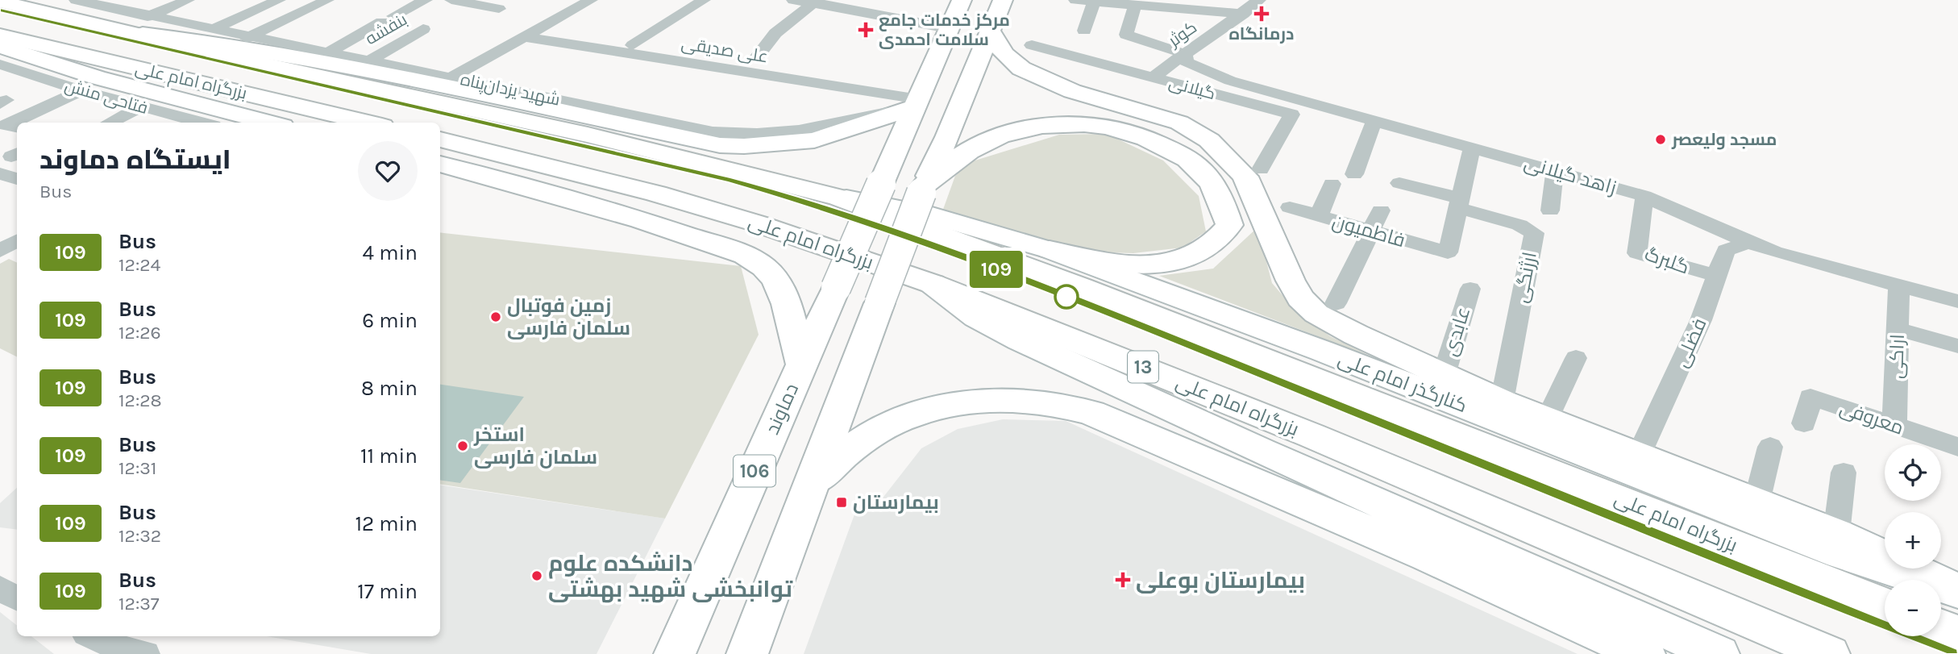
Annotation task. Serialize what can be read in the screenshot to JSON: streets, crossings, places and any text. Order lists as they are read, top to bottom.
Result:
{
  "streets": {
    "main road": [
      "بزرگراه امام علی",
      "13",
      "کنارگذر امام علی",
      "دماوند",
      "106"
    ],
    "street": [
      "بنفشه",
      "کوثر",
      "علی صدیقی",
      "گیلانی",
      "شهید یزدان‌پناه",
      "فتاحی منش",
      "زاهد گیلانی",
      "فاطمیون",
      "گلبرگ",
      "ارژنگی",
      "عابدی",
      "فضلی",
      "اراکی",
      "معروفی"
    ]
  },
  "crossings": [
    ["بنفشه", "شهید یزدان‌پناه"],
    ["کوثر", "گیلانی"],
    ["کوثر", "زاهد گیلانی"],
    ["علی صدیقی", "شهید یزدان‌پناه"],
    ["علی صدیقی", "دماوند"],
    ["علی صدیقی", "106"],
    ["بزرگراه امام علی", "شهید یزدان‌پناه"],
    ["بزرگراه امام علی", "کنارگذر امام علی"],
    ["گیلانی", "زاهد گیلانی"],
    ["شهید یزدان‌پناه", "دماوند"],
    ["شهید یزدان‌پناه", "106"],
    ["زاهد گیلانی", "گلبرگ"],
    ["زاهد گیلانی", "فضلی"],
    ["زاهد گیلانی", "اراکی"],
    ["فاطمیون", "ارژنگی"],
    ["گلبرگ", "فضلی"],
    ["اراکی", "معروفی"],
    ["دماوند", "106"]
  ],
  "places": {
    "health": ["درمانگاه", "مرکز خدمات جامع سلامت احمدی", "بیمارستان بوعلی"],
    "other": [
      "مسجد ولیعصر",
      "زمین فوتبال سلمان فارسی",
      "استخر سلمان فارسی",
      "دانشکده علوم توانبخشی شهید بهشتی"
    ],
    "transit": ["بیمارستان"]
  },
  "lines": ["bus line 109"],
  "page": {
    "on_map": "109",
    "heading": ["ایستگاه دماوند", "Bus"],
    "list": [
      {
        "mark": "109",
        "name": "Bus",
        "note": "12:24",
        "value": "4 min"
      },
      {
        "mark": "109",
        "name": "Bus",
        "note": "12:26",
        "value": "6 min"
      },
      {
        "mark": "109",
        "name": "Bus",
        "note": "12:28",
        "value": "8 min"
      },
      {
        "mark": "109",
        "name": "Bus",
        "note": "12:31",
        "value": "11 min"
      },
      {
        "mark": "109",
        "name": "Bus",
        "note": "12:32",
        "value": "12 min"
      },
      {
        "mark": "109",
        "name": "Bus",
        "note": "12:37",
        "value": "17 min"
      }
    ],
    "map_buttons": ["+", "−"]
  }
}
